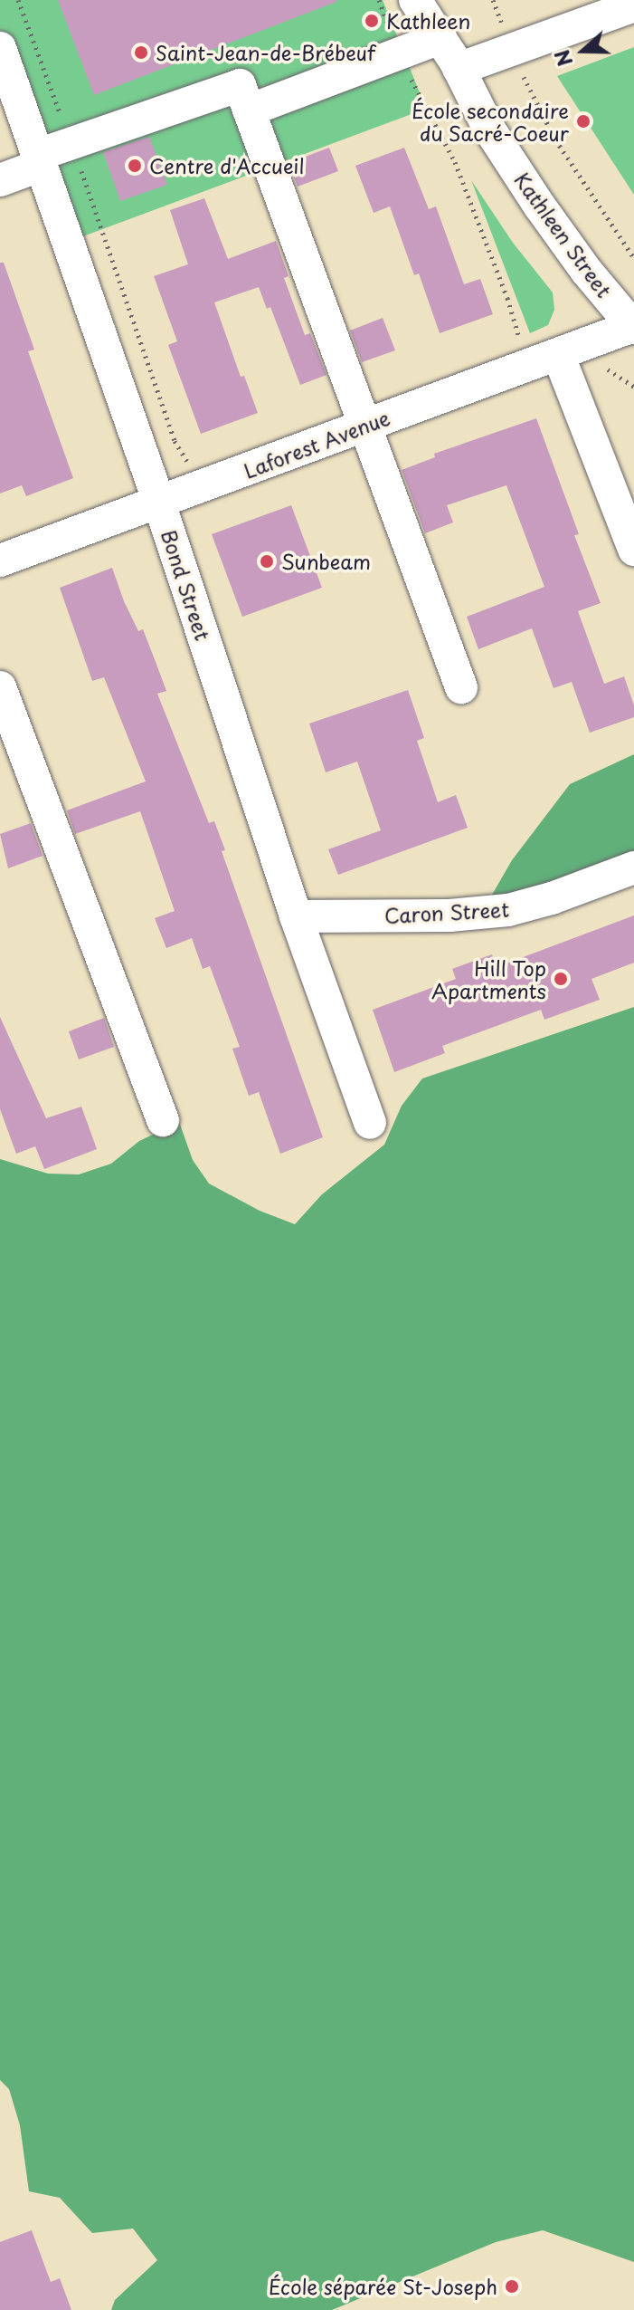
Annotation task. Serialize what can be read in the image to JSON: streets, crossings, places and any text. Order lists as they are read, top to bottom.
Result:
{
  "streets": {
    "street": [
      "Kathleen Street",
      "Laforest Avenue",
      "Bond Street",
      "Caron Street"
    ]
  },
  "crossings": [
    ["Kathleen Street", "Laforest Avenue"],
    ["Laforest Avenue", "Bond Street"],
    ["Bond Street", "Caron Street"]
  ],
  "places": [
    "Kathleen",
    "Saint-Jean-de-Brébeuf",
    "École secondaire du Sacré-Coeur",
    "Centre d'Accueil",
    "Sunbeam",
    "Hill Top Apartments",
    "École séparée St-Joseph"
  ],
  "north": "left"
}
